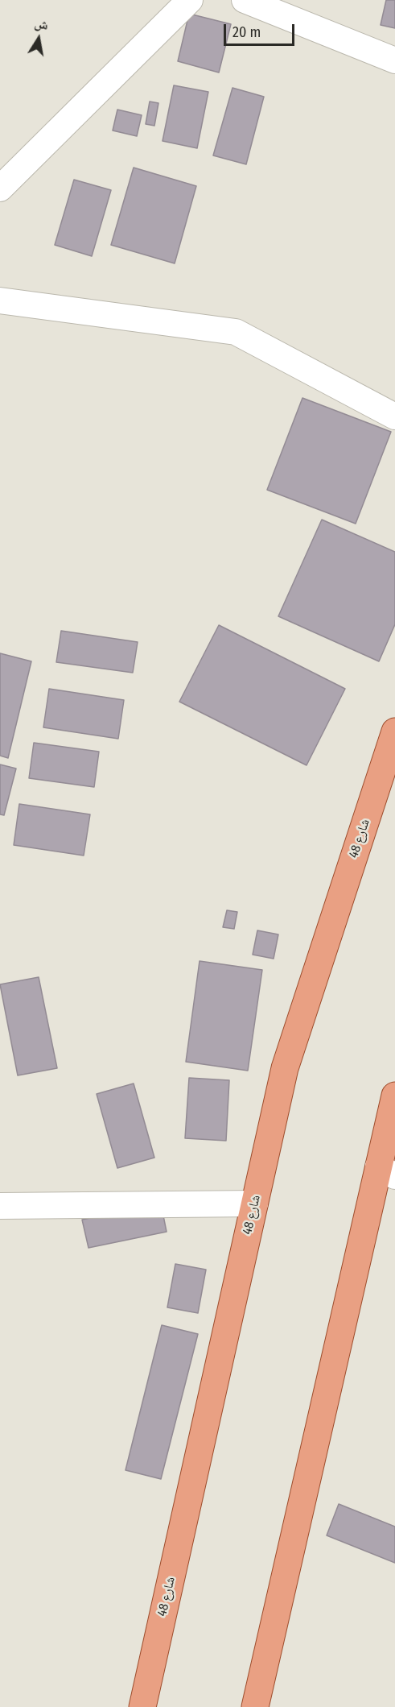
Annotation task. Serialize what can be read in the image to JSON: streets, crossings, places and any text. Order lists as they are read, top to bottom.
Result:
{
  "streets": {
    "main road": ["شارع 48"]
  },
  "scale_bar": "20 m",
  "north": "top"
}
